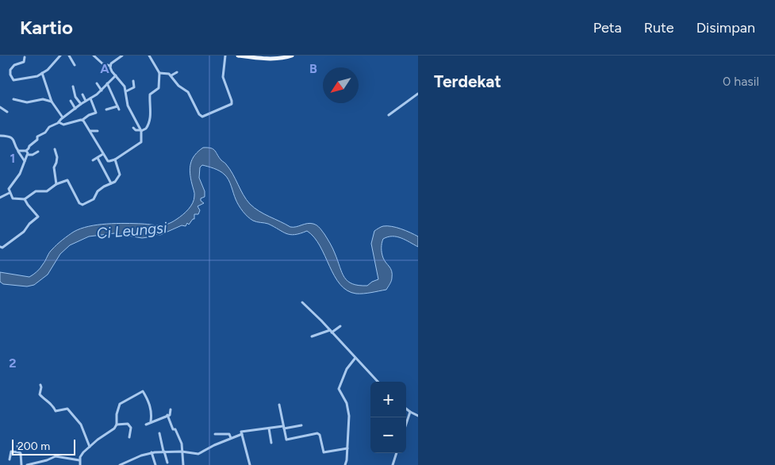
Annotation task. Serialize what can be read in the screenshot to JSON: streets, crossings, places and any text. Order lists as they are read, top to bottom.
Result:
{
  "water": ["Ci Leungsi"],
  "scale_bar": "200 m",
  "north": "bottom left",
  "page": {
    "header": "Kartio",
    "nav": ["Peta", "Rute", "Disimpan"],
    "heading": ["Terdekat", "0 hasil"],
    "map_buttons": ["+", "−"],
    "scale": "200 m"
  },
  "grid": {
    "columns": ["A", "B"],
    "rows": ["1", "2"]
  }
}
